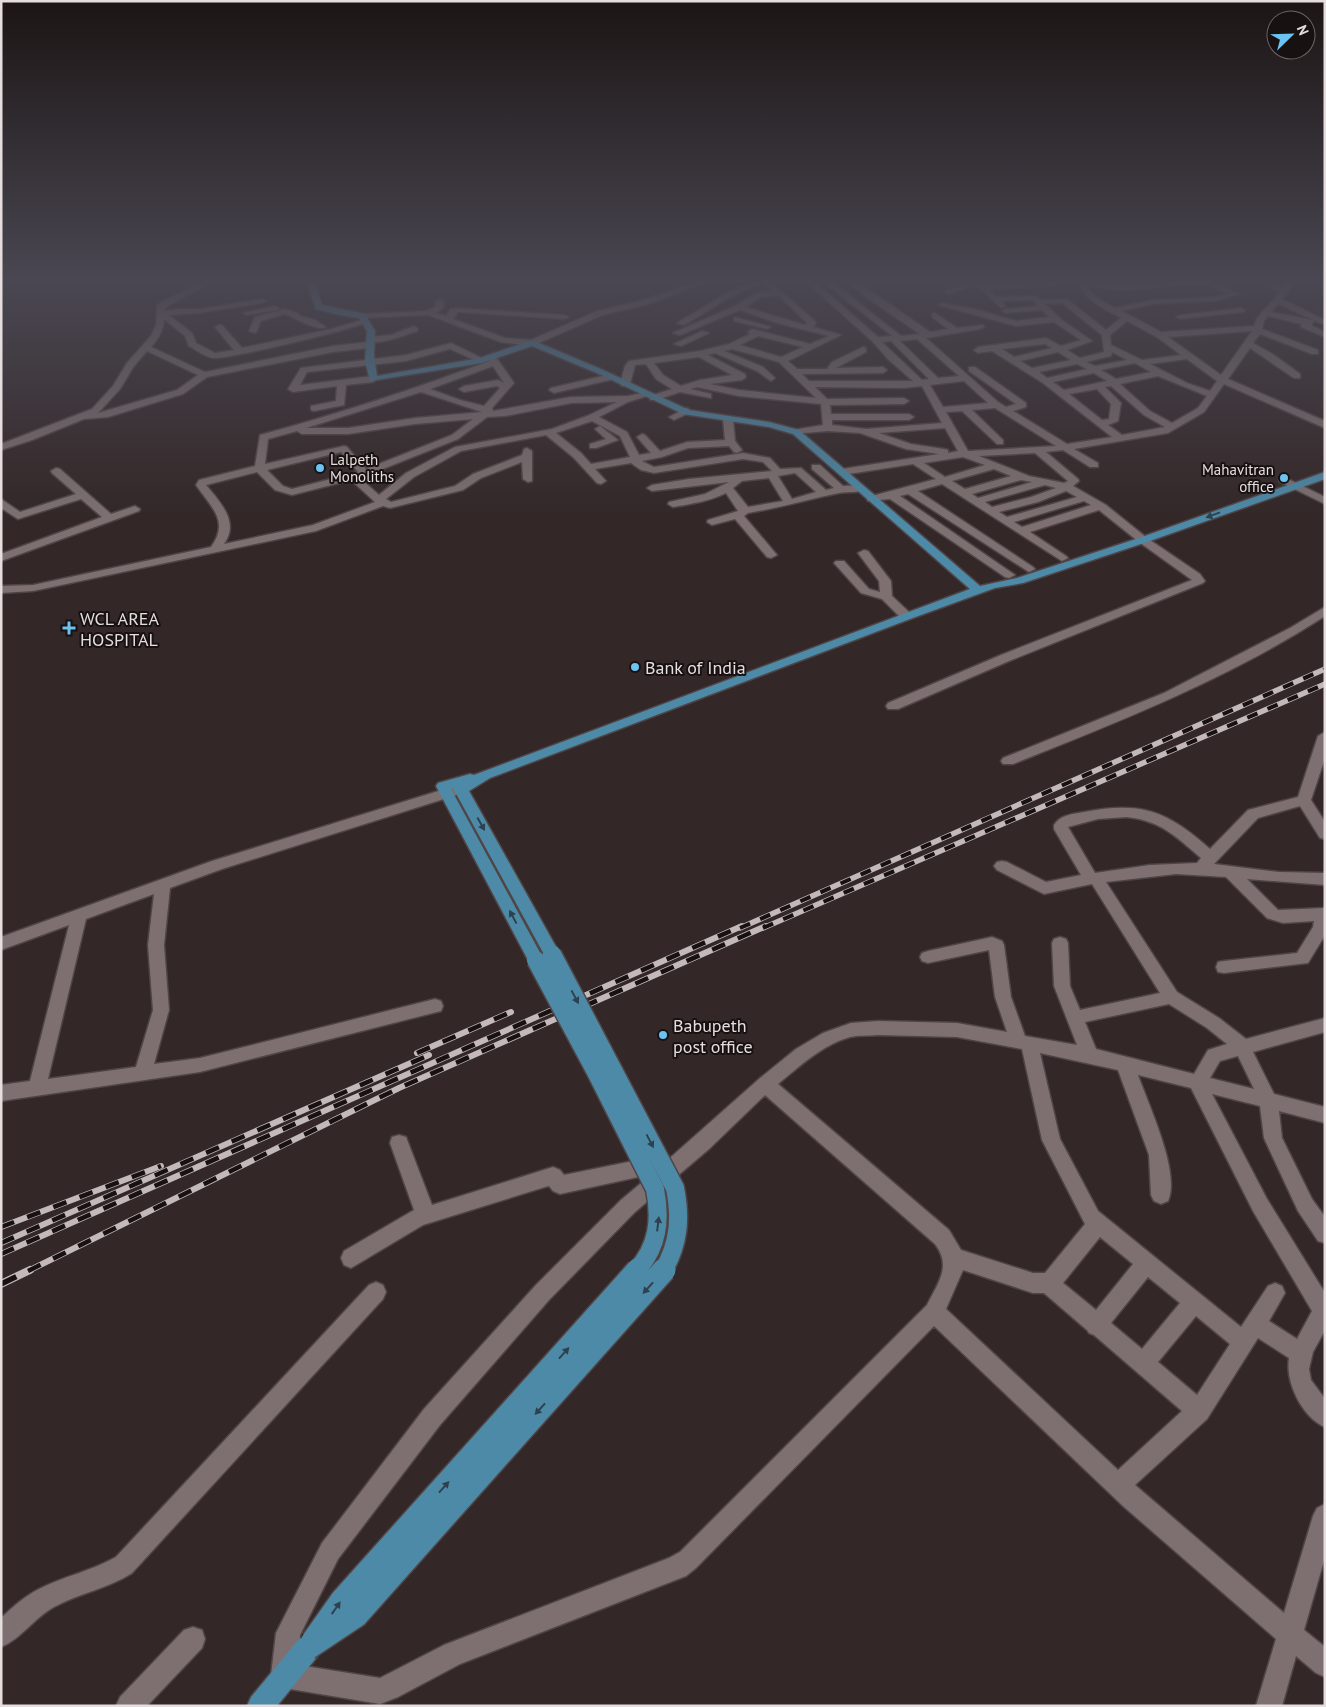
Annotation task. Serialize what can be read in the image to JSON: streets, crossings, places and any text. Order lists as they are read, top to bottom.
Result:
{
  "places": {
    "other": [
      "Lalpeth Monoliths",
      "Mahavitran office",
      "Bank of India",
      "Babupeth post office"
    ],
    "health": ["WCL AREA HOSPITAL"]
  },
  "north": "top right"
}
